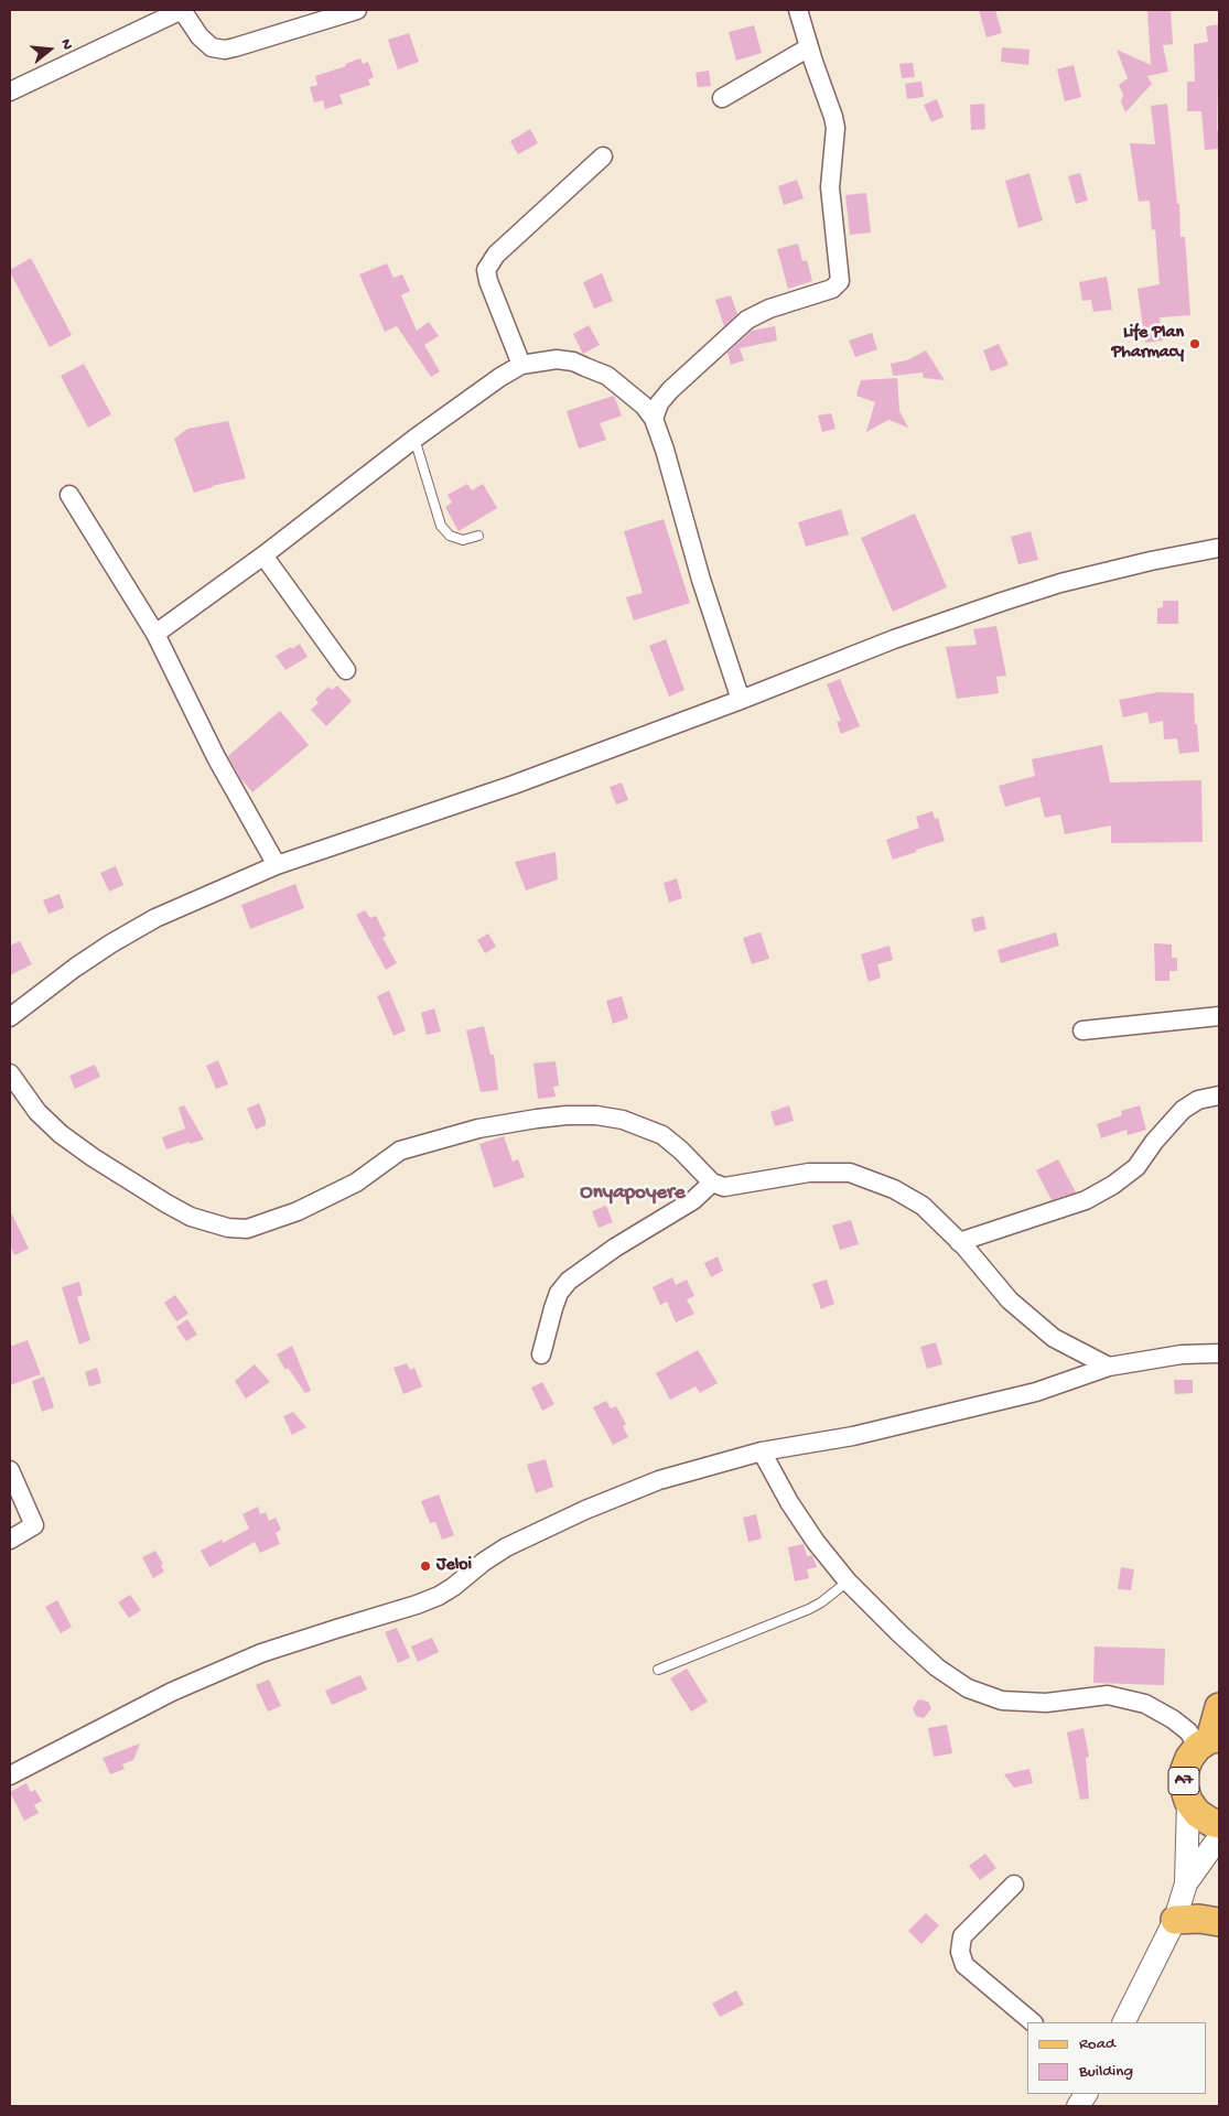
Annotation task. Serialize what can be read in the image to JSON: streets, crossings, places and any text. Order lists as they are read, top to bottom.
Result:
{
  "streets": {
    "main road": ["A7"]
  },
  "districts": ["Onyapoyere"],
  "places": ["Life Plan Pharmacy", "Jeloi"],
  "legend": ["Road", "Building"],
  "north": "right"
}
